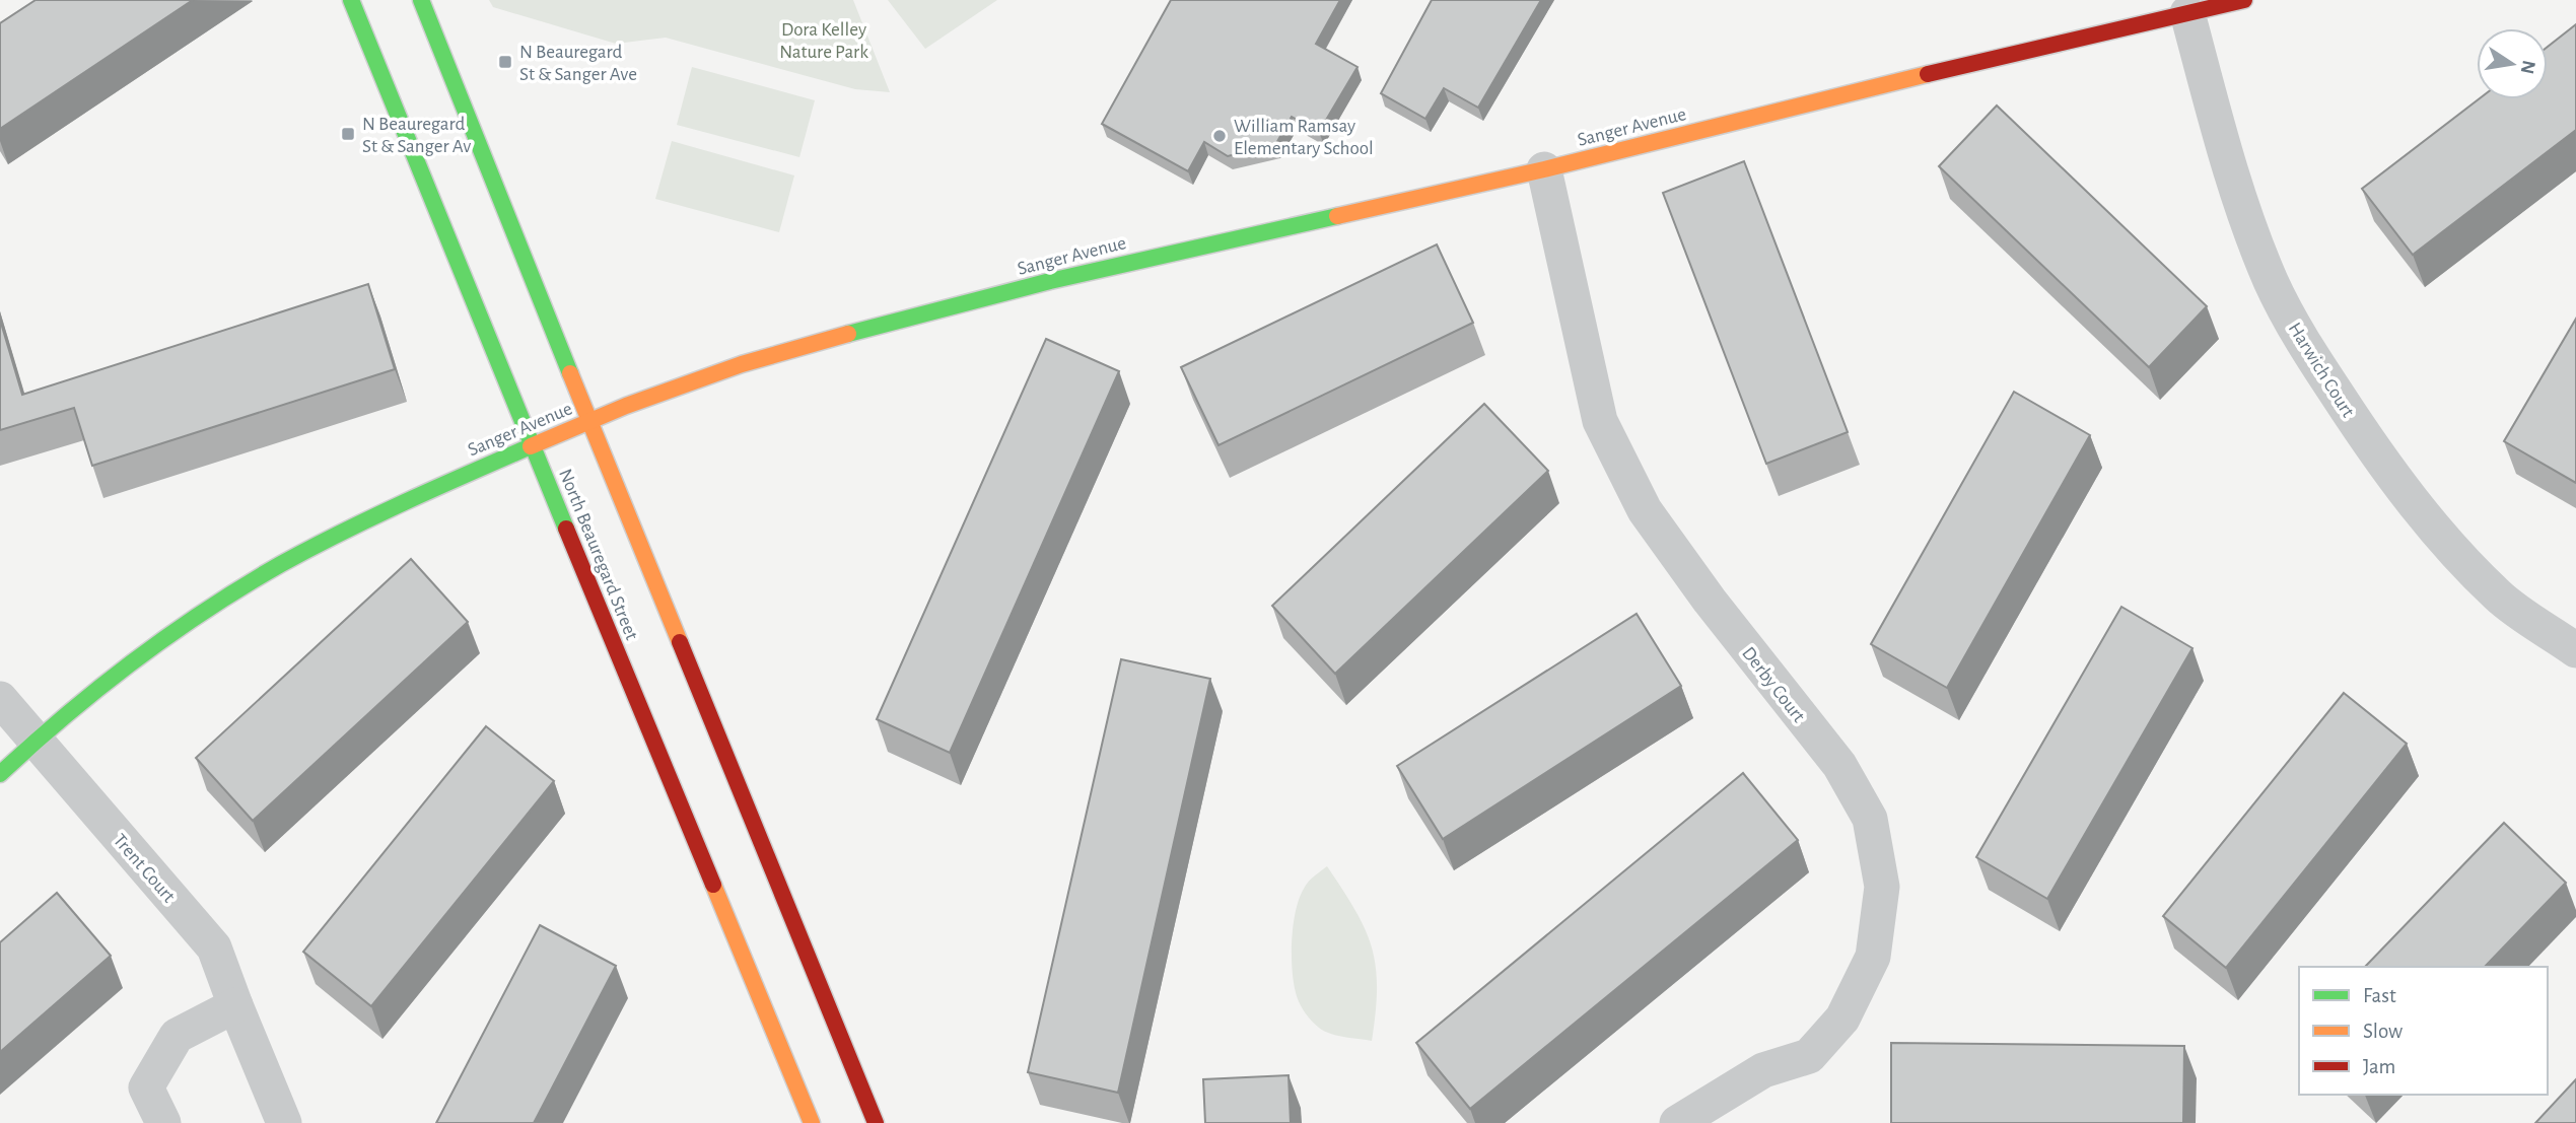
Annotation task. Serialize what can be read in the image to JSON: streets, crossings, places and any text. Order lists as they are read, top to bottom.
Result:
{
  "streets": {
    "main road": ["Sanger Avenue", "North Beauregard Street"],
    "street": ["Harwich Court", "Derby Court", "Trent Court"]
  },
  "crossings": [
    ["Sanger Avenue", "Harwich Court"],
    ["Sanger Avenue", "North Beauregard Street"],
    ["Sanger Avenue", "Derby Court"],
    ["Sanger Avenue", "Trent Court"]
  ],
  "parks": ["Dora Kelley Nature Park"],
  "places": {
    "transit": ["N Beauregard St & Sanger Ave", "N Beauregard St & Sanger Av"],
    "other": ["William Ramsay Elementary School"]
  },
  "legend": ["Fast", "Slow", "Jam"],
  "north": "right"
}
